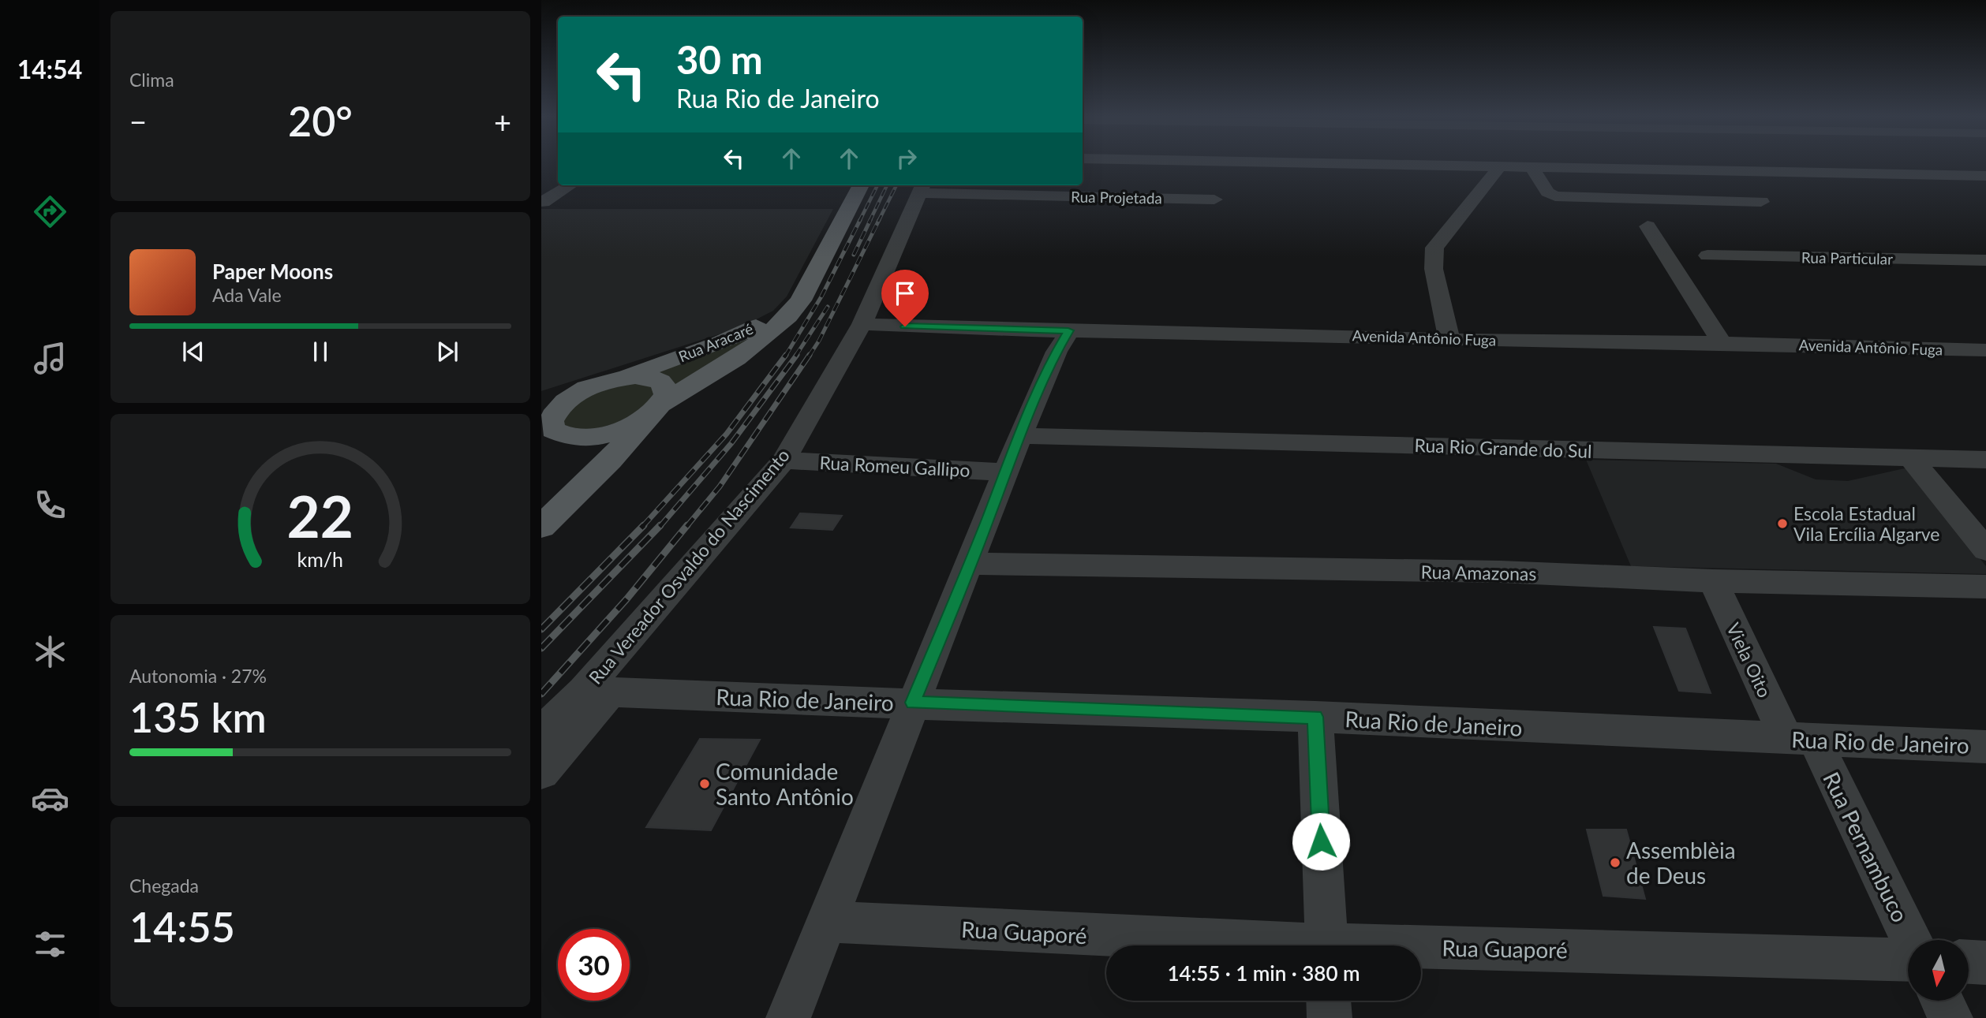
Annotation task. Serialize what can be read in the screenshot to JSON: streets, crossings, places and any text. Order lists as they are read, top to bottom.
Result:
{
  "streets": {
    "main road": ["Rua Aracaré"],
    "street": [
      "Rua Projetada",
      "Rua Particular",
      "Avenida Antônio Fuga",
      "Rua Rio Grande do Sul",
      "Rua Romeu Gallipo",
      "Rua Vereador Osvaldo do Nascimento",
      "Rua Amazonas",
      "Viela Oito",
      "Rua Rio de Janeiro",
      "Rua Pernambuco",
      "Rua Guaporé"
    ]
  },
  "crossings": [
    ["Rua Projetada", "Rua Vereador Osvaldo do Nascimento"],
    ["Avenida Antônio Fuga", "Rua Vereador Osvaldo do Nascimento"],
    ["Rua Romeu Gallipo", "Rua Vereador Osvaldo do Nascimento"],
    ["Rua Vereador Osvaldo do Nascimento", "Rua Rio de Janeiro"],
    ["Rua Amazonas", "Viela Oito"],
    ["Viela Oito", "Rua Rio de Janeiro"],
    ["Viela Oito", "Rua Pernambuco"],
    ["Rua Rio de Janeiro", "Rua Pernambuco"]
  ],
  "places": ["Escola Estadual Vila Ercília Algarve", "Comunidade Santo Antônio", "Assemblèia de Deus"],
  "north": "bottom",
  "page": {
    "tabs": "14:54",
    "tile": [
      "Clima",
      ["Autonomia · 27%", "135 km"],
      ["Chegada", "14:55"]
    ],
    "turn": ["30 m", "Rua Rio de Janeiro"],
    "heat": ["−", "20°", "+"],
    "song": ["Paper Moons", "Ada Vale"],
    "limit": "30",
    "trip": "14:55 · 1 min · 380 m",
    "gauge": ["22", "km/h"]
  }
}
